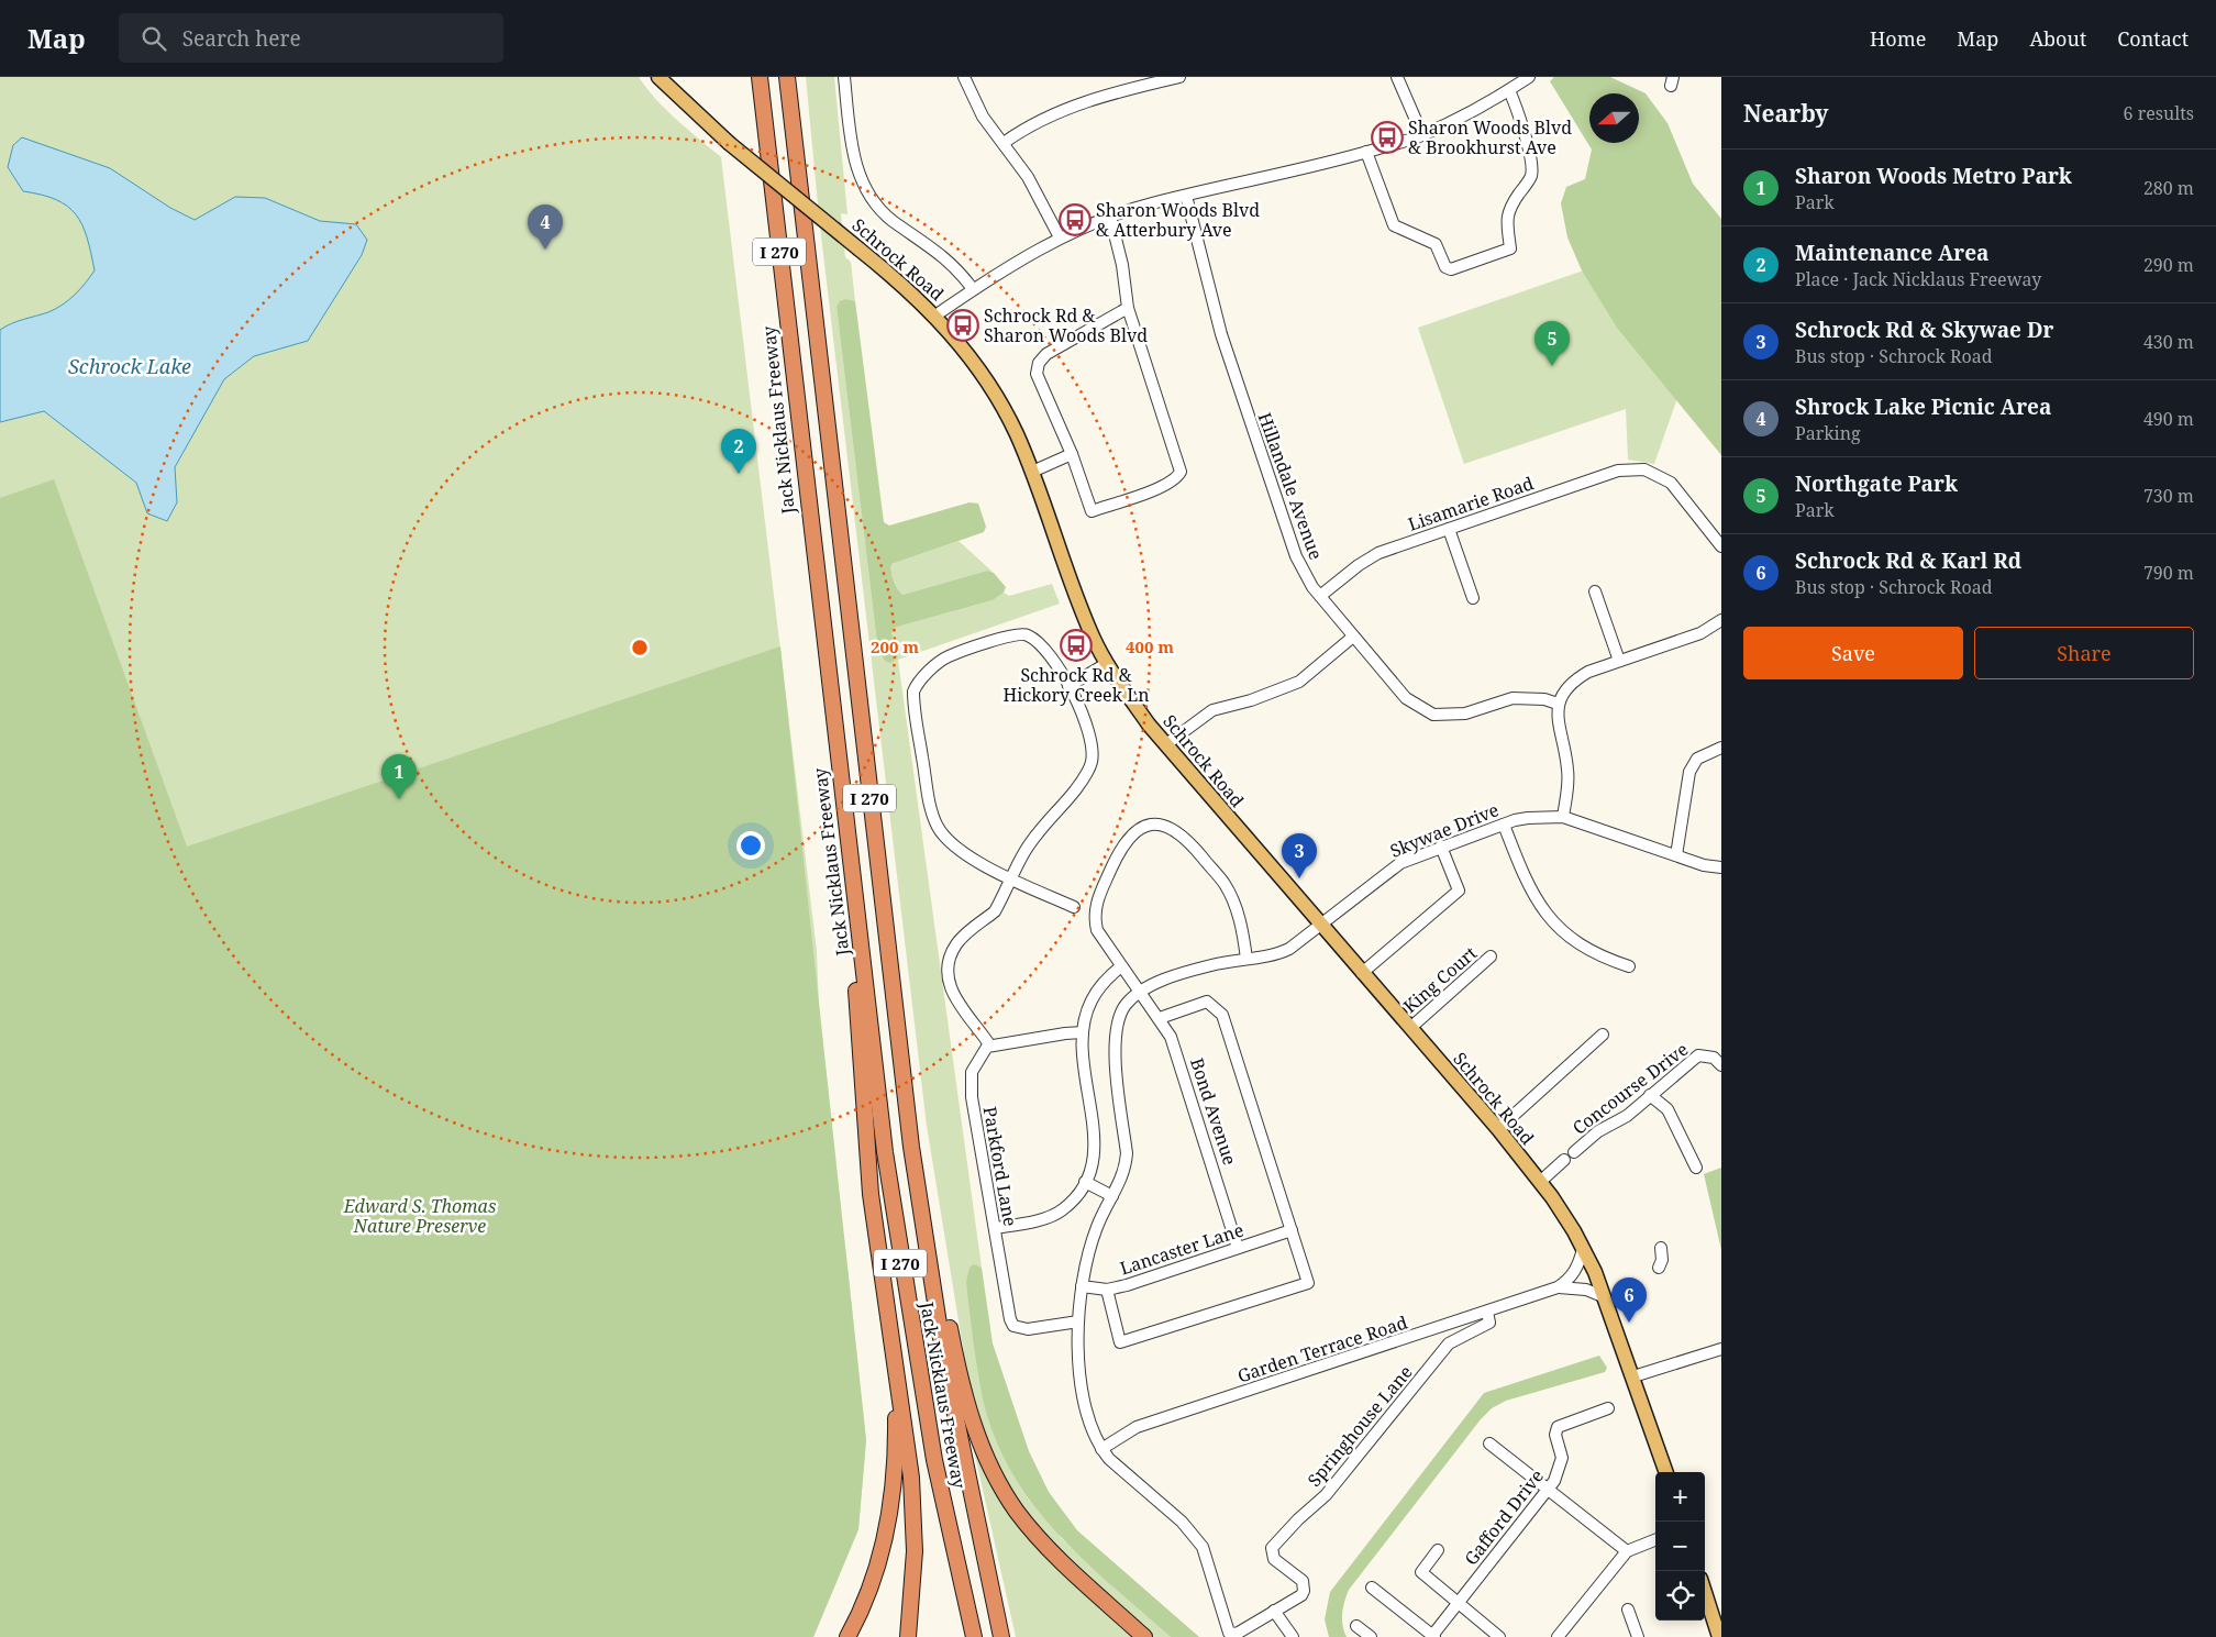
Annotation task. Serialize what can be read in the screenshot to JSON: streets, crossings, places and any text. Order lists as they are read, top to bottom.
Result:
{
  "streets": {
    "highway": ["I 270", "Jack Nicklaus Freeway"],
    "main road": ["Schrock Road"],
    "street": [
      "Hillandale Avenue",
      "Lisamarie Road",
      "Skywae Drive",
      "King Court",
      "Concourse Drive",
      "Bond Avenue",
      "Parkford Lane",
      "Lancaster Lane",
      "Garden Terrace Road",
      "Springhouse Lane",
      "Gafford Drive"
    ]
  },
  "crossings": [
    ["Schrock Road", "Skywae Drive"],
    ["Schrock Road", "King Court"],
    ["Schrock Road", "Garden Terrace Road"],
    ["Hillandale Avenue", "Lisamarie Road"],
    ["Skywae Drive", "Bond Avenue"],
    ["Bond Avenue", "Lancaster Lane"],
    ["Garden Terrace Road", "Springhouse Lane"]
  ],
  "water": ["Schrock Lake"],
  "parks": ["Edward S. Thomas Nature Preserve"],
  "places": {
    "bus stop": [
      "Sharon Woods Blvd & Brookhurst Ave",
      "Sharon Woods Blvd & Atterbury Ave",
      "Schrock Rd & Sharon Woods Blvd",
      "Schrock Rd & Hickory Creek Ln"
    ]
  },
  "north": "left",
  "page": {
    "header": "Map",
    "search": "Search here",
    "nav": [
      "Home",
      "Map",
      "About",
      "Contact"
    ],
    "heading": ["Nearby", "6 results"],
    "list": [
      {
        "mark": "1",
        "name": "Sharon Woods Metro Park",
        "note": "Park",
        "value": "280 m"
      },
      {
        "mark": "2",
        "name": "Maintenance Area",
        "note": "Place · Jack Nicklaus Freeway",
        "value": "290 m"
      },
      {
        "mark": "3",
        "name": "Schrock Rd & Skywae Dr",
        "note": "Bus stop · Schrock Road",
        "value": "430 m"
      },
      {
        "mark": "4",
        "name": "Shrock Lake Picnic Area",
        "note": "Parking",
        "value": "490 m"
      },
      {
        "mark": "5",
        "name": "Northgate Park",
        "note": "Park",
        "value": "730 m"
      },
      {
        "mark": "6",
        "name": "Schrock Rd & Karl Rd",
        "note": "Bus stop · Schrock Road",
        "value": "790 m"
      }
    ],
    "pins": [
      "4",
      "5",
      "2",
      "1",
      "3",
      "6"
    ],
    "buttons": ["Save", "Share"],
    "map_buttons": ["+", "−"]
  },
  "rings": ["200 m", "400 m"]
}
